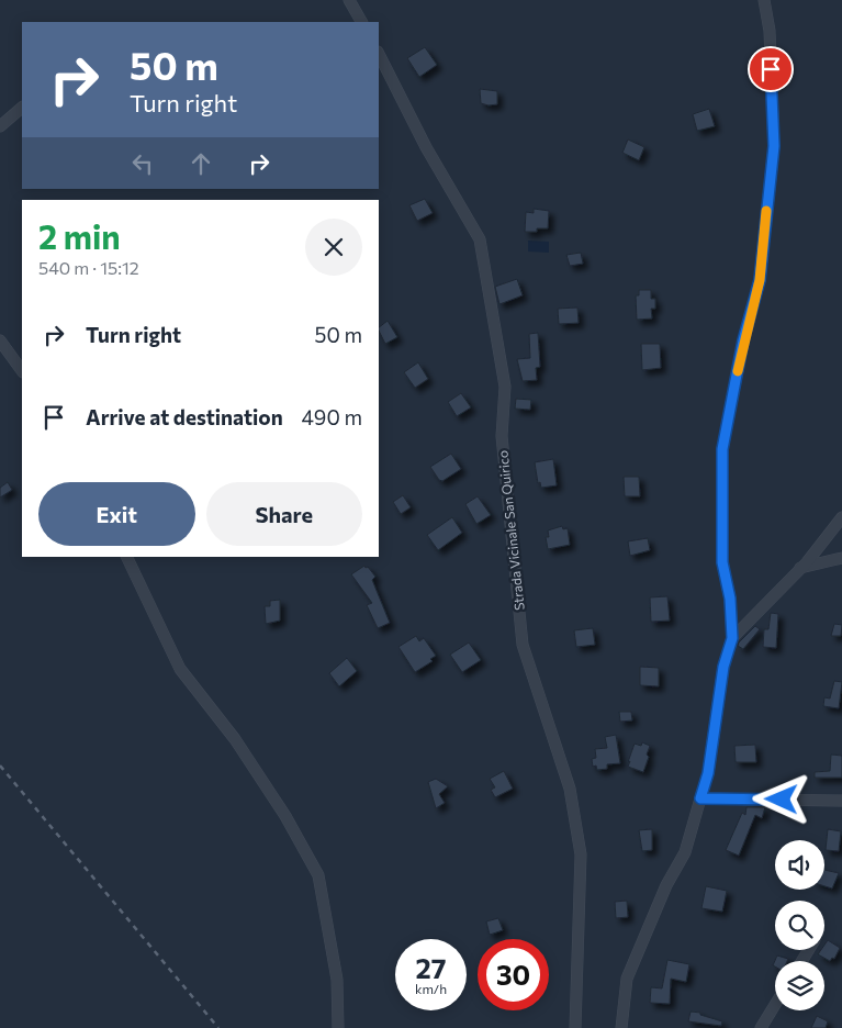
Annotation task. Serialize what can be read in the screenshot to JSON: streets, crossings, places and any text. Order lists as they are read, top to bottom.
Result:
{
  "streets": {
    "street": ["Strada Vicinale San Quirico"]
  },
  "page": {
    "turn": ["50 m", "Turn right"],
    "heading": ["2 min", "540 m · 15:12"],
    "list": [
      {
        "name": "Turn right",
        "value": "50 m"
      },
      {
        "name": "Arrive at destination",
        "value": "490 m"
      }
    ],
    "buttons": ["Exit", "Share"],
    "speed": "27 km/h",
    "limit": "30"
  }
}
